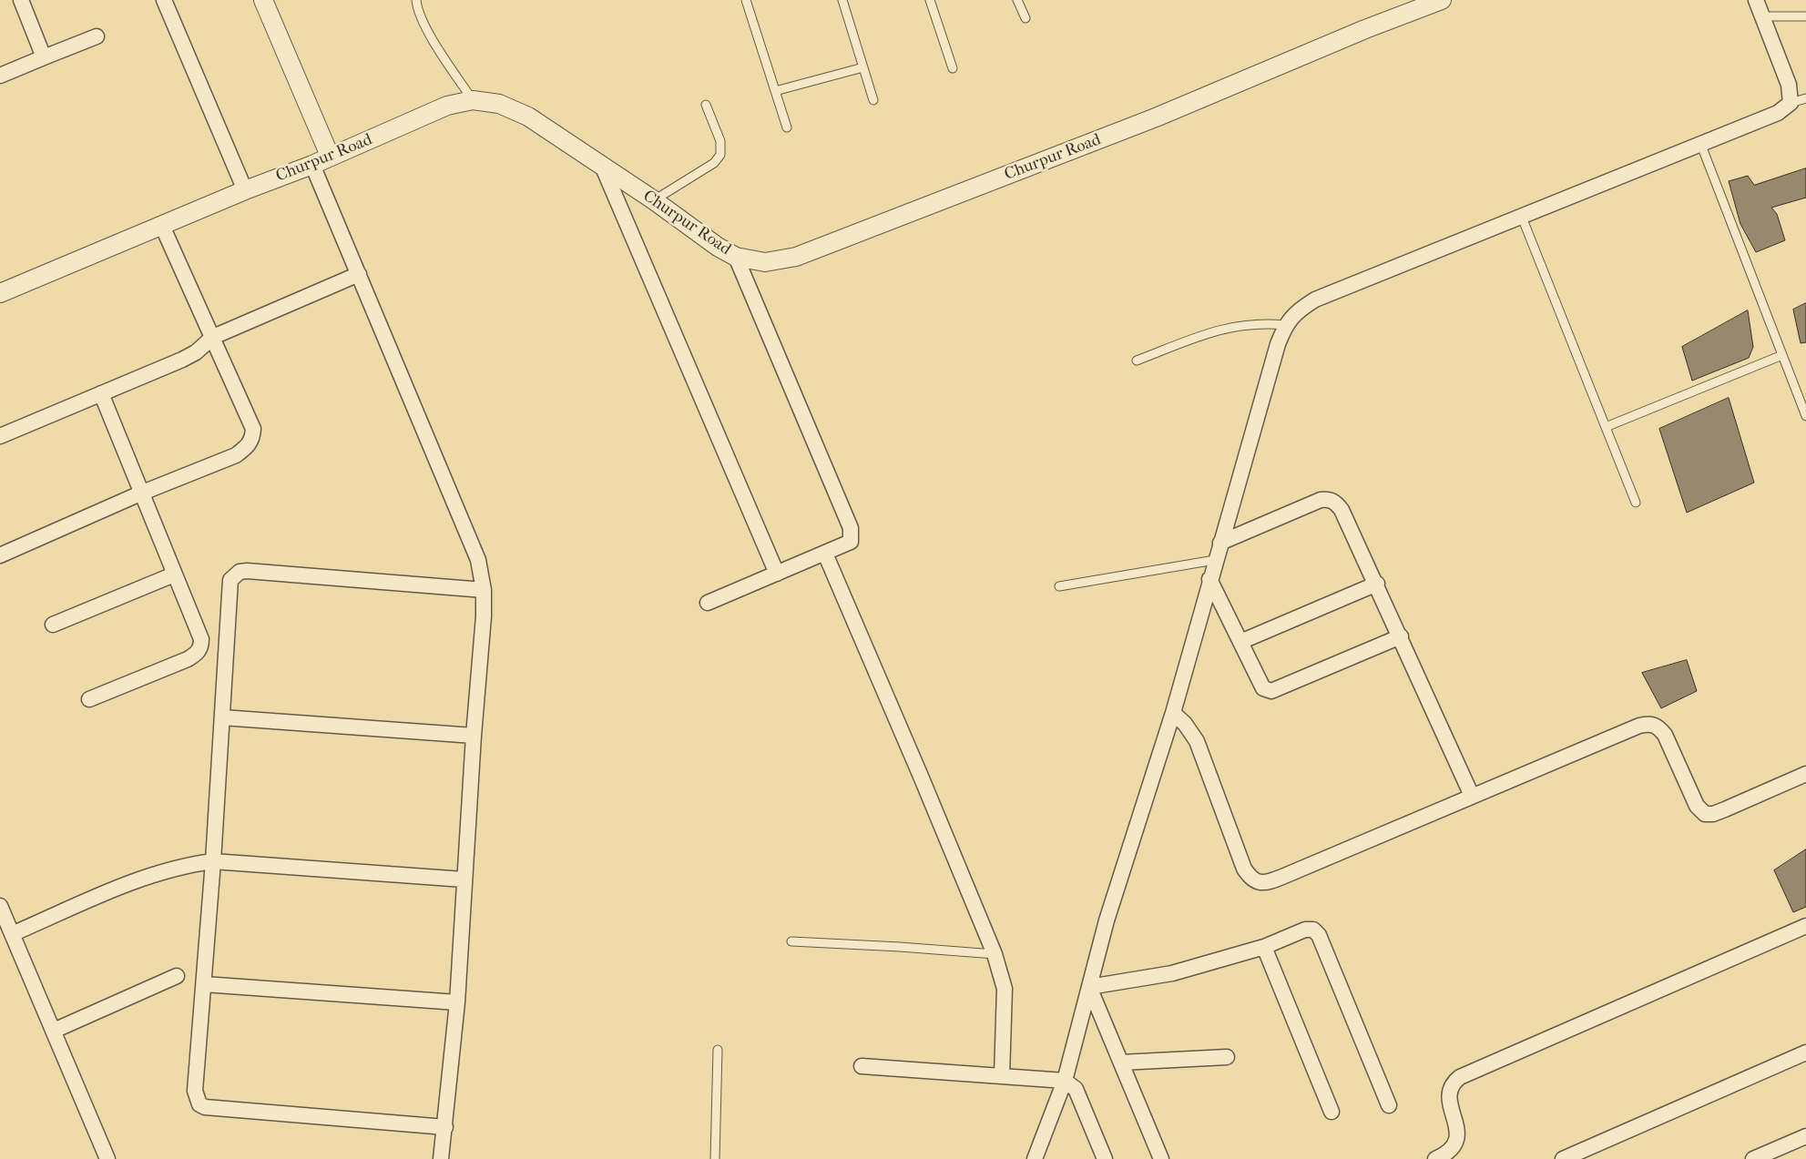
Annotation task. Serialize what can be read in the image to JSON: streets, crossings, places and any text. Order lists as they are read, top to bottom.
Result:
{
  "streets": {
    "street": ["Churpur Road"]
  }
}
